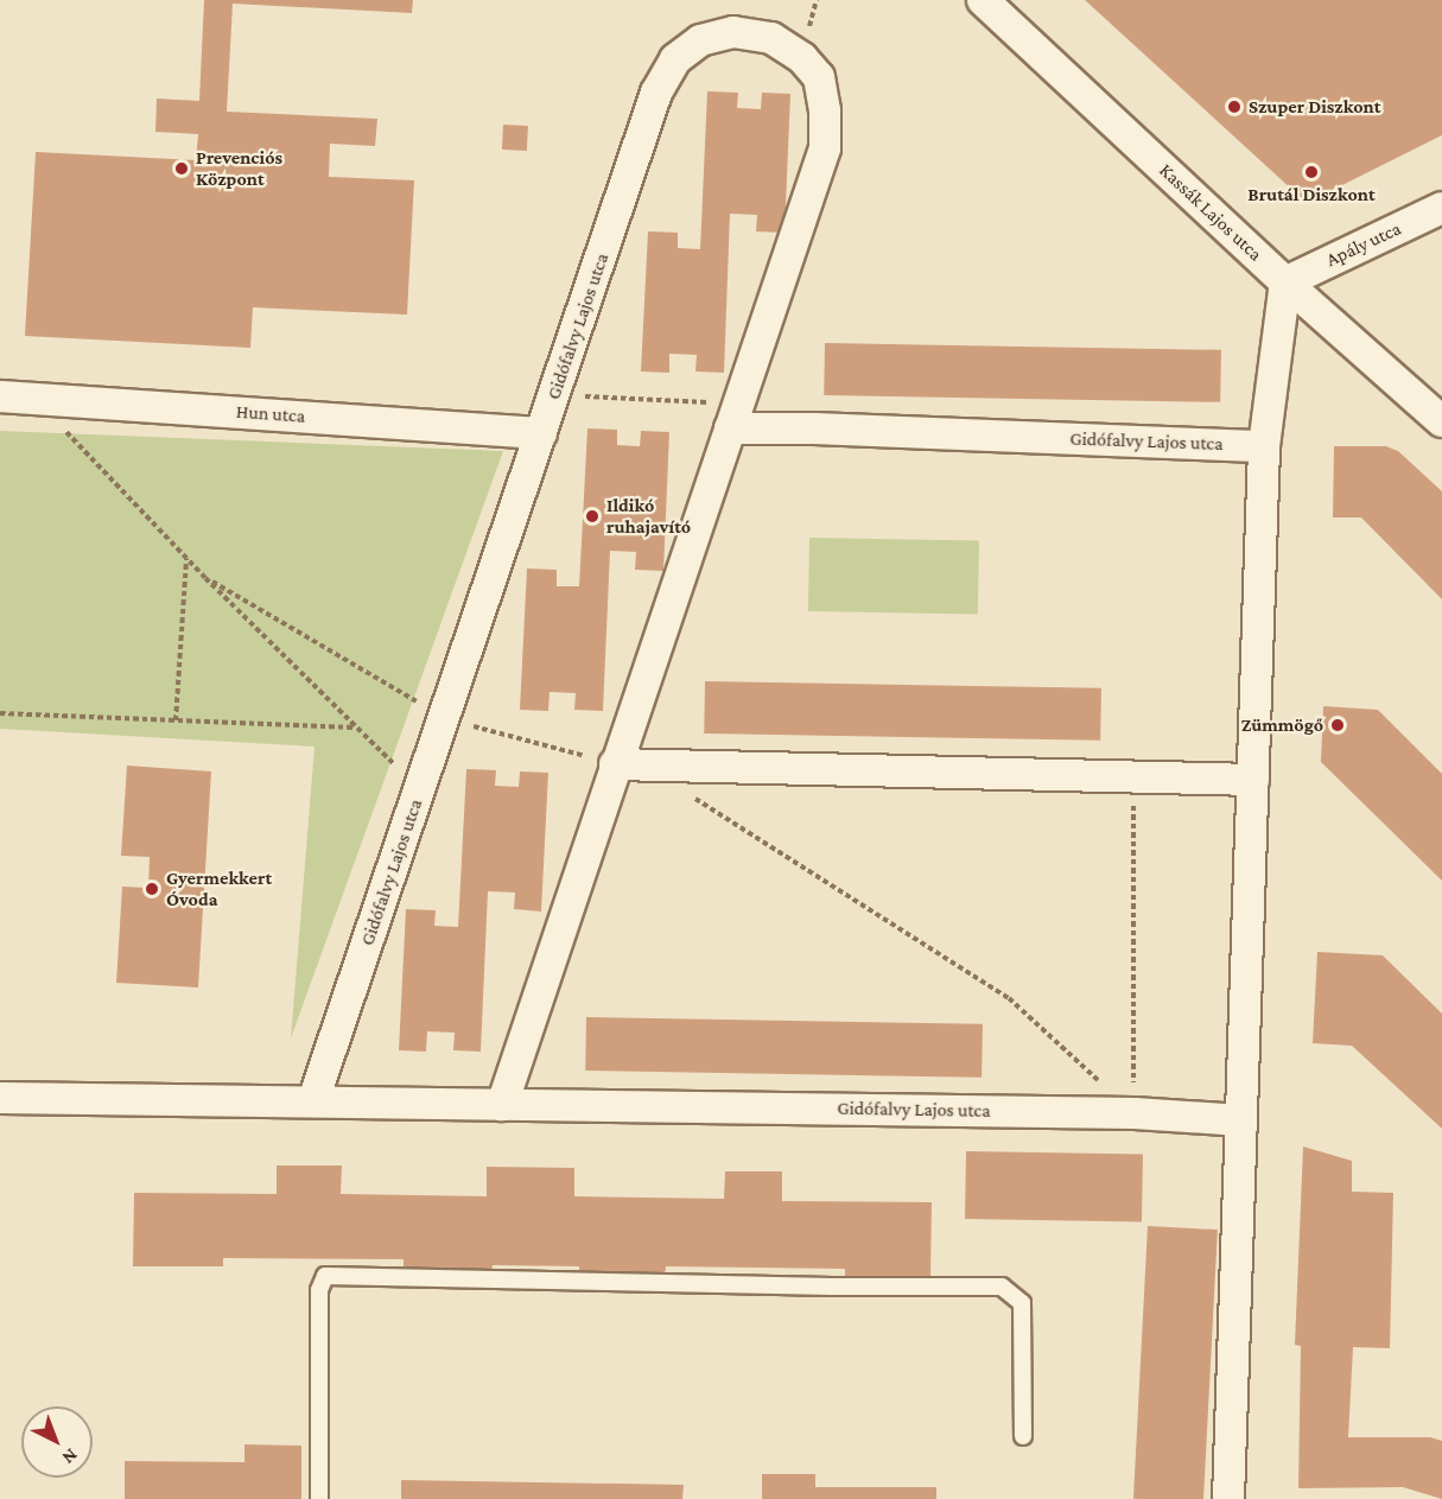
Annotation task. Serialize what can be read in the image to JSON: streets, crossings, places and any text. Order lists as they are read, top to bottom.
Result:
{
  "streets": {
    "street": [
      "Kassák Lajos utca",
      "Apály utca",
      "Gidófalvy Lajos utca",
      "Hun utca"
    ]
  },
  "crossings": [
    ["Kassák Lajos utca", "Apály utca"],
    ["Gidófalvy Lajos utca", "Hun utca"]
  ],
  "places": [
    "Szuper Diszkont",
    "Prevenciós Központ",
    "Brutál Diszkont",
    "Ildikó ruhajavító",
    "Zümmögő",
    "Gyermekkert Óvoda"
  ],
  "north": "bottom right"
}
